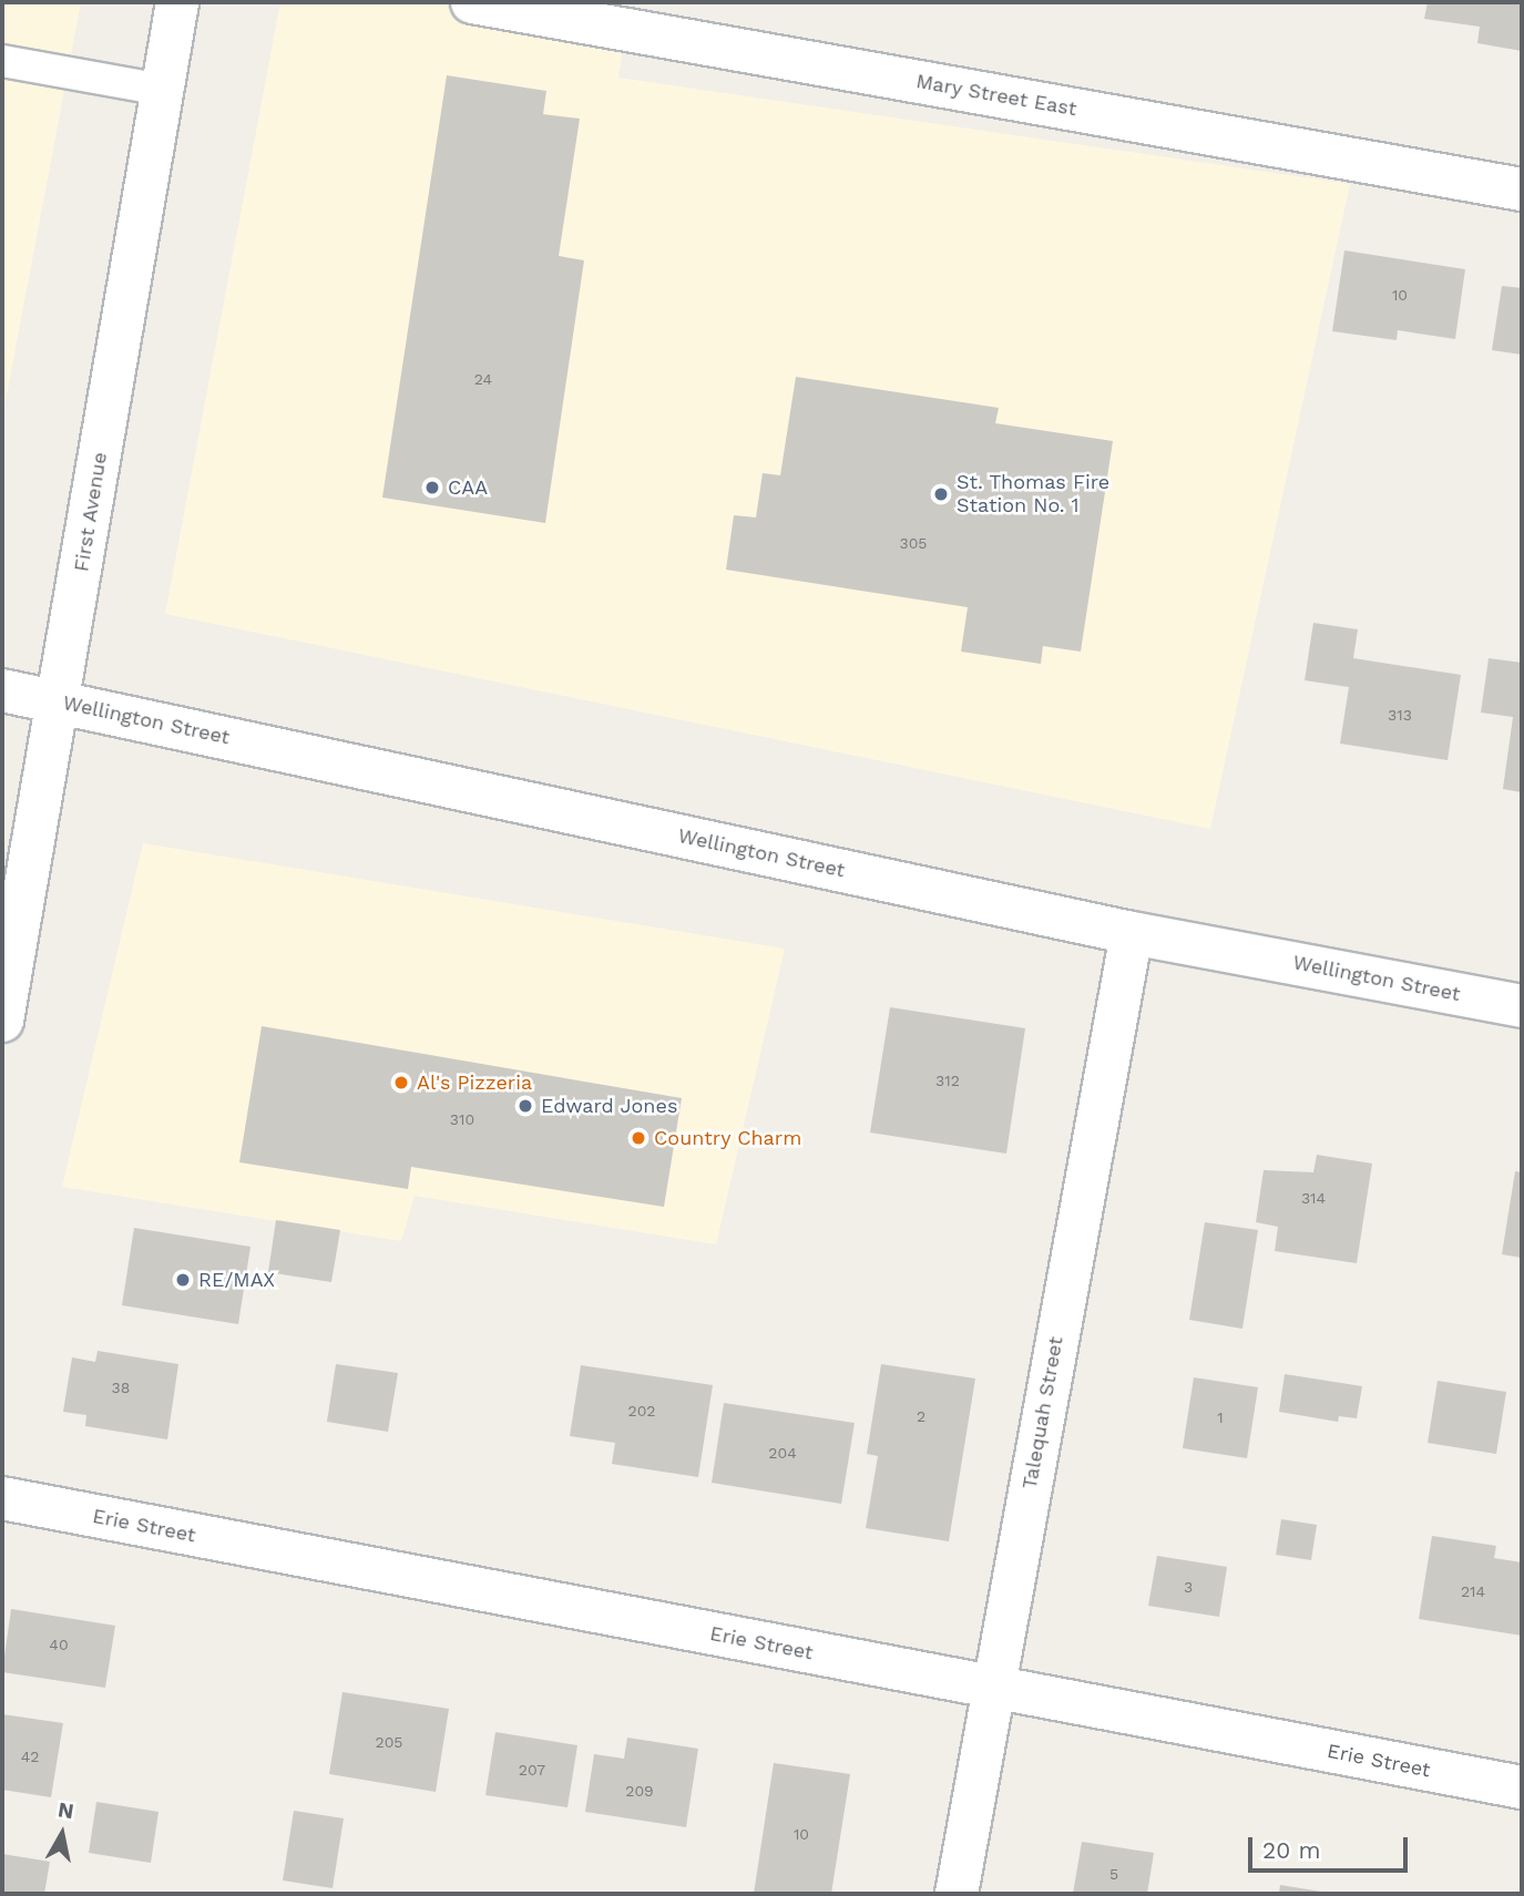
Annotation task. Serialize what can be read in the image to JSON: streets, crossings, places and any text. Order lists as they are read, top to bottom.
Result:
{
  "streets": {
    "street": [
      "Mary Street East",
      "First Avenue",
      "Wellington Street",
      "Talequah Street",
      "Erie Street"
    ]
  },
  "crossings": [
    ["First Avenue", "Wellington Street"],
    ["Wellington Street", "Talequah Street"],
    ["Talequah Street", "Erie Street"]
  ],
  "places": [
    "CAA",
    "St. Thomas Fire Station No. 1",
    "Al's Pizzeria",
    "Edward Jones",
    "Country Charm",
    "RE/MAX"
  ],
  "house_numbers": [
    "10",
    "24",
    "305",
    "313",
    "312",
    "310",
    "314",
    "38",
    "202",
    "2",
    "1",
    "204",
    "3",
    "214",
    "40",
    "205",
    "42",
    "207",
    "209",
    "10",
    "5"
  ],
  "scale_bar": "20 m",
  "north": "top"
}
